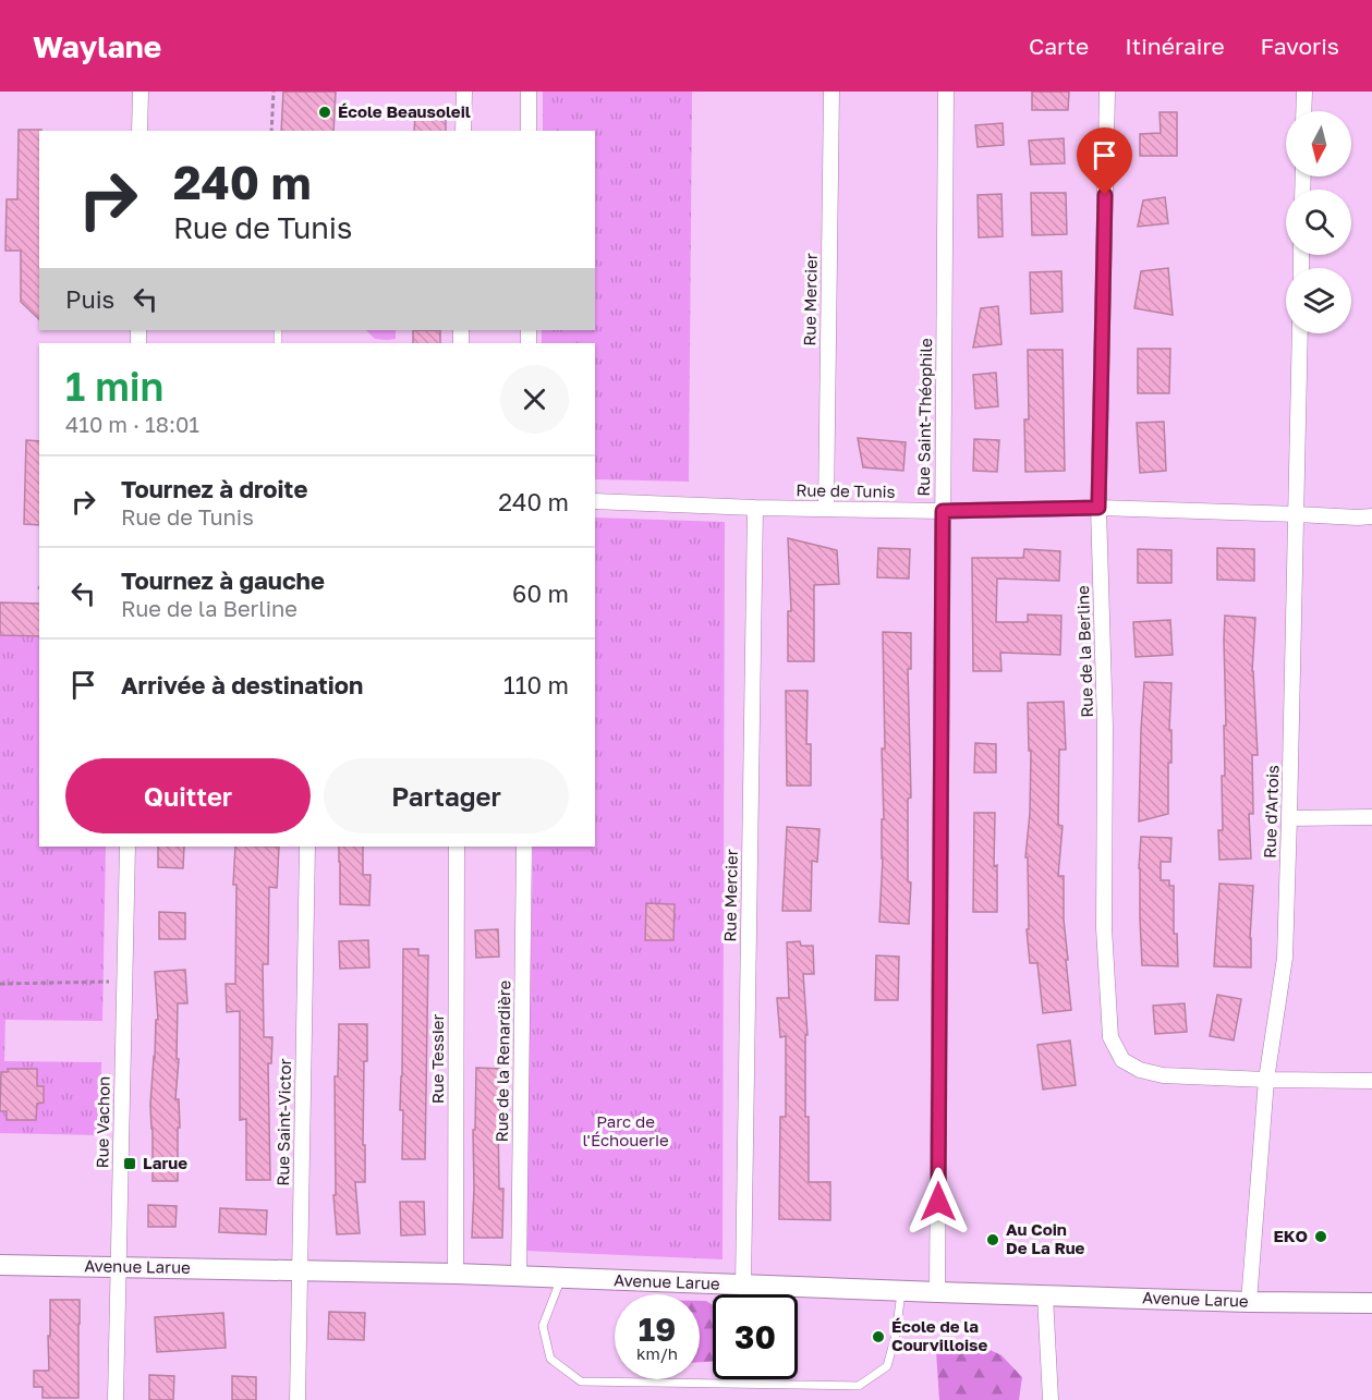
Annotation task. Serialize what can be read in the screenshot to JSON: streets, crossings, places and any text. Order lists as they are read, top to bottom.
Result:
{
  "streets": {
    "street": [
      "Rue Mercier",
      "Rue Saint-Théophile",
      "Rue de Tunis",
      "Rue de la Berline",
      "Rue d'Artois",
      "Rue Tessier",
      "Rue de la Renardière",
      "Rue Vachon",
      "Rue Saint-Victor",
      "Avenue Larue"
    ]
  },
  "crossings": [
    ["Rue Mercier", "Rue de Tunis"],
    ["Rue Mercier", "Avenue Larue"],
    ["Rue Saint-Théophile", "Rue de Tunis"],
    ["Rue Saint-Théophile", "Avenue Larue"],
    ["Rue de Tunis", "Rue de la Berline"],
    ["Rue de Tunis", "Rue d'Artois"],
    ["Rue de la Berline", "Rue d'Artois"],
    ["Rue d'Artois", "Avenue Larue"],
    ["Rue Tessier", "Avenue Larue"],
    ["Rue de la Renardière", "Avenue Larue"],
    ["Rue Vachon", "Avenue Larue"],
    ["Rue Saint-Victor", "Avenue Larue"]
  ],
  "parks": ["Parc de l'Échouerie"],
  "places": {
    "other": [
      "École Beausoleil",
      "EKO",
      "Au Coin De La Rue",
      "École de la Courvilloise"
    ],
    "transit": ["Larue"]
  },
  "north": "bottom",
  "page": {
    "header": "Waylane",
    "nav": ["Carte", "Itinéraire", "Favoris"],
    "turn": ["240 m", "Rue de Tunis"],
    "then": "Puis",
    "heading": ["1 min", "410 m · 18:01"],
    "list": [
      {
        "name": "Tournez à droite",
        "note": "Rue de Tunis",
        "value": "240 m"
      },
      {
        "name": "Tournez à gauche",
        "note": "Rue de la Berline",
        "value": "60 m"
      },
      {
        "name": "Arrivée à destination",
        "value": "110 m"
      }
    ],
    "buttons": ["Quitter", "Partager"],
    "speed": "19 km/h",
    "limit": "30"
  }
}
